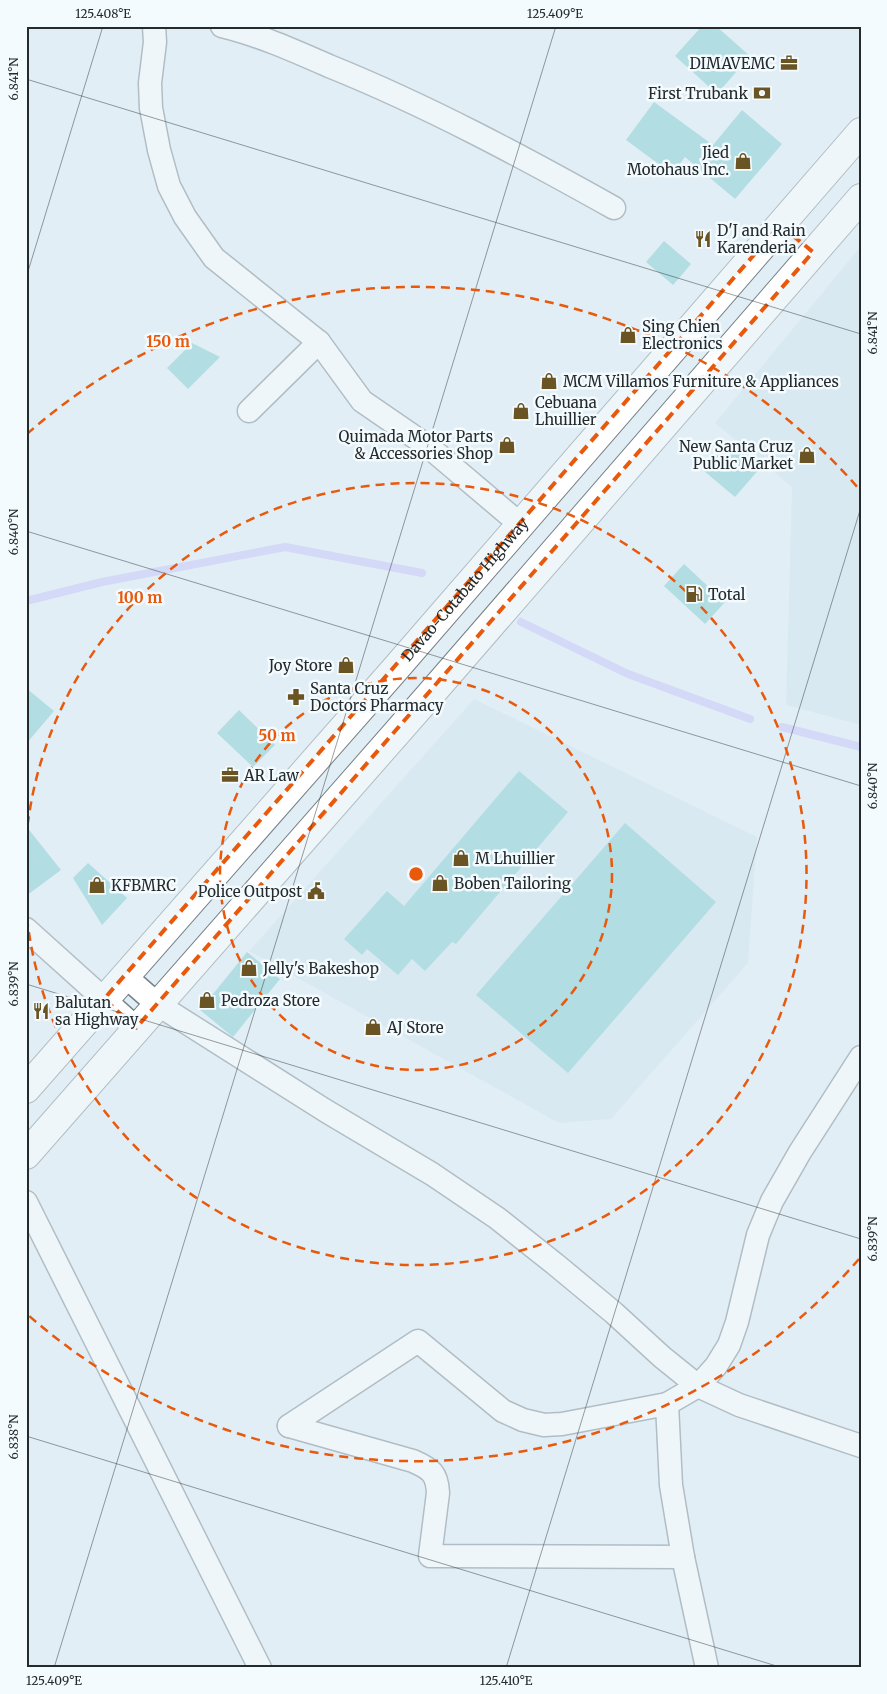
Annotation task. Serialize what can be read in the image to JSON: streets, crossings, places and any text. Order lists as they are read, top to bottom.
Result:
{
  "streets": {
    "highway": ["Davao-Cotabato Highway"]
  },
  "places": {
    "office": ["DIMAVEMC", "AR Law"],
    "bank": ["First Trubank"],
    "shop": [
      "Jied Motohaus Inc.",
      "Sing Chien Electronics",
      "MCM Villamos Furniture & Appliances",
      "Cebuana Lhuillier",
      "Quimada Motor Parts & Accessories Shop",
      "New Santa Cruz Public Market",
      "Joy Store",
      "M Lhuillier",
      "Boben Tailoring",
      "KFBMRC",
      "Jelly's Bakeshop",
      "Pedroza Store",
      "AJ Store"
    ],
    "restaurant": ["D'J and Rain Karenderia", "Balutan sa Highway"],
    "fuel station": ["Total"],
    "pharmacy": ["Santa Cruz Doctors Pharmacy"],
    "public building": ["Police Outpost"]
  },
  "coordinates": [
    "125.408°E",
    "125.409°E",
    "6.841°N",
    "6.840°N",
    "6.839°N",
    "6.838°N",
    "125.410°E"
  ],
  "rings": ["150 m", "100 m", "50 m"]
}
